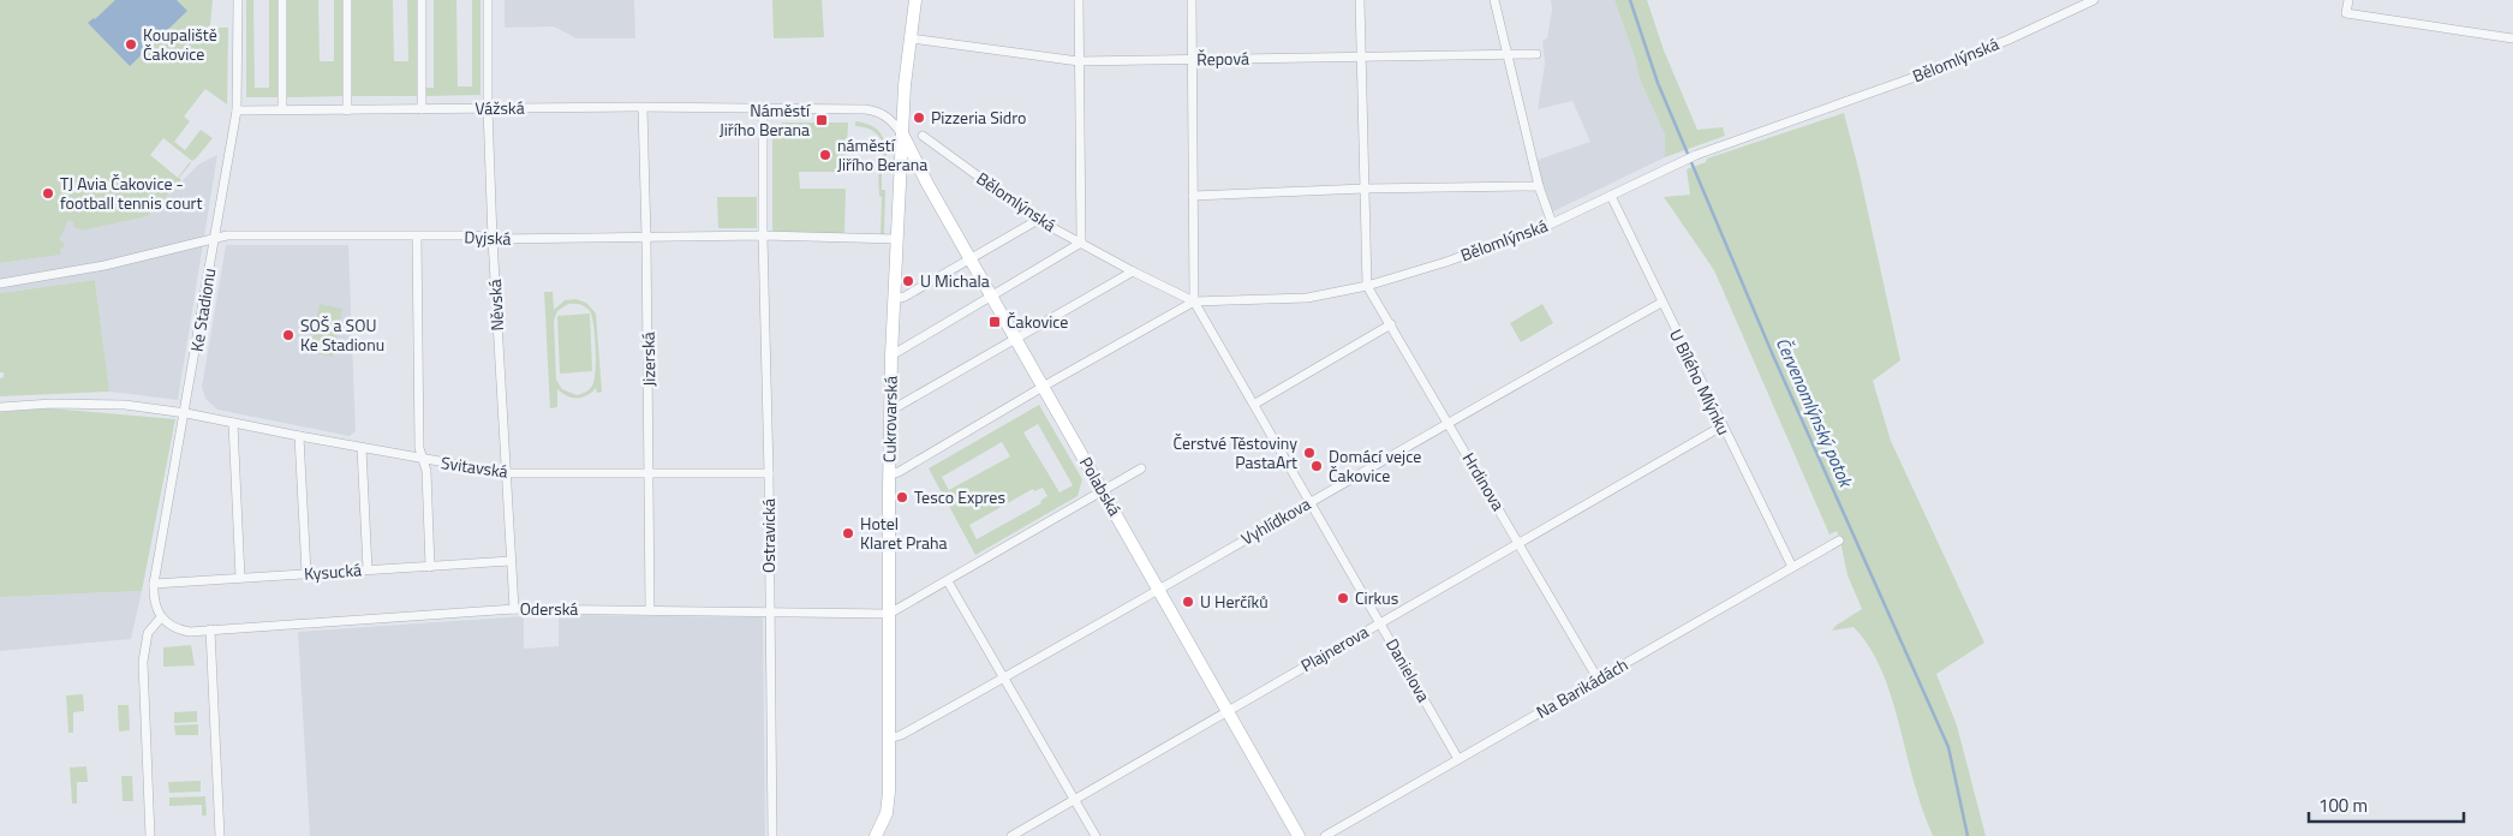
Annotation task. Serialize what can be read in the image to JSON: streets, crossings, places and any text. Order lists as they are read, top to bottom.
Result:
{
  "streets": {
    "street": [
      "Řepová",
      "Bělomlýnská",
      "Vážská",
      "Dyjská",
      "Něvská",
      "Ke Stadionu",
      "Jizerská",
      "U Bílého Mlýnku",
      "Cukrovarská",
      "Svitavská",
      "Hrdinova",
      "Polabská",
      "Vyhlídkova",
      "Ostravická",
      "Kysucká",
      "Oderská",
      "Plajnerova",
      "Danielova",
      "Na Barikádách"
    ]
  },
  "crossings": [
    ["Řepová", "Cukrovarská"],
    ["Bělomlýnská", "U Bílého Mlýnku"],
    ["Bělomlýnská", "Hrdinova"],
    ["Bělomlýnská", "Danielova"],
    ["Vážská", "Něvská"],
    ["Vážská", "Ke Stadionu"],
    ["Vážská", "Jizerská"],
    ["Dyjská", "Něvská"],
    ["Dyjská", "Ke Stadionu"],
    ["Dyjská", "Jizerská"],
    ["Dyjská", "Ostravická"],
    ["Něvská", "Svitavská"],
    ["Něvská", "Kysucká"],
    ["Něvská", "Oderská"],
    ["Ke Stadionu", "Svitavská"],
    ["Ke Stadionu", "Kysucká"],
    ["Jizerská", "Svitavská"],
    ["Jizerská", "Oderská"],
    ["U Bílého Mlýnku", "Vyhlídkova"],
    ["U Bílého Mlýnku", "Plajnerova"],
    ["U Bílého Mlýnku", "Na Barikádách"],
    ["Cukrovarská", "Polabská"],
    ["Cukrovarská", "Vyhlídkova"],
    ["Cukrovarská", "Oderská"],
    ["Svitavská", "Ostravická"],
    ["Hrdinova", "Vyhlídkova"],
    ["Hrdinova", "Plajnerova"],
    ["Hrdinova", "Na Barikádách"],
    ["Polabská", "Vyhlídkova"],
    ["Polabská", "Plajnerova"],
    ["Vyhlídkova", "Danielova"],
    ["Ostravická", "Oderská"],
    ["Plajnerova", "Danielova"],
    ["Danielova", "Na Barikádách"]
  ],
  "water": ["Červenomlýnský potok"],
  "places": {
    "other": [
      "Koupaliště Čakovice",
      "Pizzeria Sidro",
      "náměstí Jiřího Berana",
      "TJ Avia Čakovice - football tennis court",
      "U Michala",
      "SOŠ a SOU Ke Stadionu",
      "Čerstvé Těstoviny PastaArt",
      "Domácí vejce Čakovice",
      "Tesco Expres",
      "Hotel Klaret Praha",
      "Cirkus",
      "U Herčíků"
    ],
    "transit": ["Náměstí Jiřího Berana", "Čakovice"]
  },
  "scale_bar": "100 m"
}
